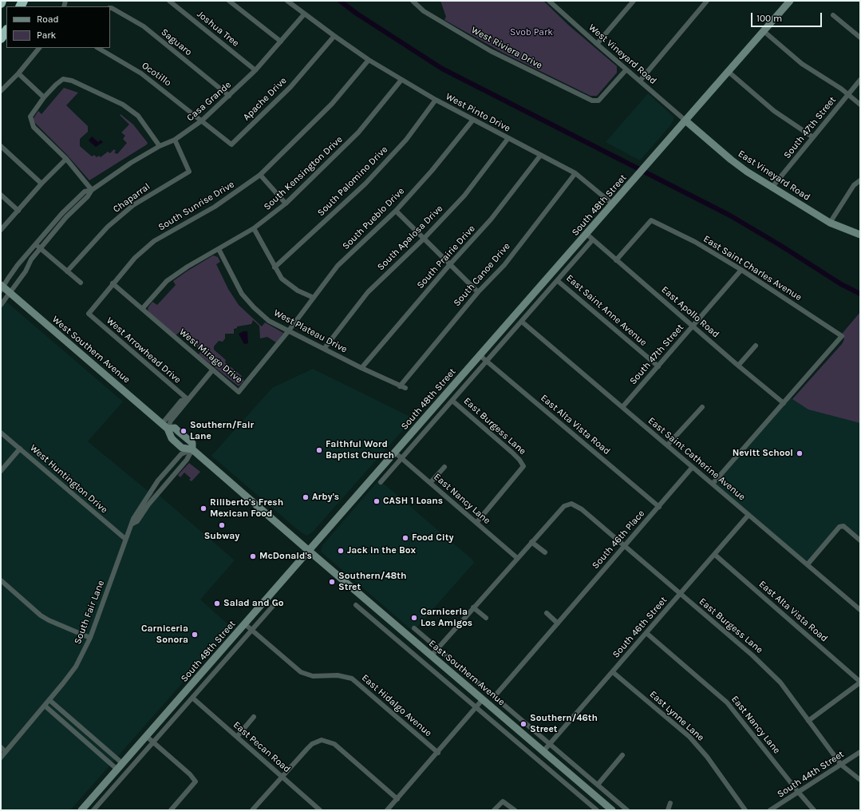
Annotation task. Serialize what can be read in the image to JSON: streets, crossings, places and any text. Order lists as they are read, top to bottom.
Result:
{
  "streets": {
    "main road": [
      "East Vineyard Road",
      "South 48th Street",
      "West Southern Avenue",
      "East Southern Avenue"
    ],
    "street": [
      "Joshua Tree",
      "Saguaro",
      "West Riviera Drive",
      "West Vineyard Road",
      "Ocotillo",
      "Apache Drive",
      "Casa Grande",
      "West Pinto Drive",
      "South 47th Street",
      "South Kensington Drive",
      "South Palomino Drive",
      "Chaparral",
      "South Sunrise Drive",
      "South Pueblo Drive",
      "South Apalosa Drive",
      "South Prairie Drive",
      "East Saint Charles Avenue",
      "South Canoe Drive",
      "East Saint Anne Avenue",
      "East Apollo Road",
      "West Plateau Drive",
      "West Arrowhead Drive",
      "West Mirage Drive",
      "East Alta Vista Road",
      "East Burgess Lane",
      "East Saint Catherine Avenue",
      "West Huntington Drive",
      "East Nancy Lane",
      "South 46th Place",
      "South Fair Lane",
      "South 46th Street",
      "East Hidalgo Avenue",
      "East Lynne Lane",
      "East Pecan Road",
      "South 44th Street"
    ]
  },
  "crossings": [
    ["Joshua Tree", "Casa Grande"],
    ["Saguaro", "Casa Grande"],
    ["West Riviera Drive", "West Vineyard Road"],
    ["West Vineyard Road", "East Vineyard Road"],
    ["West Vineyard Road", "South 48th Street"],
    ["Ocotillo", "Apache Drive"],
    ["Ocotillo", "Casa Grande"],
    ["Apache Drive", "Casa Grande"],
    ["Apache Drive", "West Pinto Drive"],
    ["Casa Grande", "West Pinto Drive"],
    ["Casa Grande", "Chaparral"],
    ["Casa Grande", "West Southern Avenue"],
    ["West Pinto Drive", "South Kensington Drive"],
    ["West Pinto Drive", "South Palomino Drive"],
    ["West Pinto Drive", "South 48th Street"],
    ["West Pinto Drive", "South Sunrise Drive"],
    ["West Pinto Drive", "South Pueblo Drive"],
    ["West Pinto Drive", "South Apalosa Drive"],
    ["West Pinto Drive", "South Prairie Drive"],
    ["West Pinto Drive", "South Canoe Drive"],
    ["South 47th Street", "East Vineyard Road"],
    ["South 47th Street", "East Saint Charles Avenue"],
    ["South 47th Street", "East Saint Anne Avenue"],
    ["South 47th Street", "East Apollo Road"],
    ["South 47th Street", "East Saint Catherine Avenue"],
    ["South Kensington Drive", "West Plateau Drive"],
    ["South Kensington Drive", "West Mirage Drive"],
    ["East Vineyard Road", "South 48th Street"],
    ["South 48th Street", "East Saint Anne Avenue"],
    ["South 48th Street", "East Apollo Road"],
    ["South 48th Street", "West Southern Avenue"],
    ["South 48th Street", "East Alta Vista Road"],
    ["South 48th Street", "East Burgess Lane"],
    ["South 48th Street", "East Saint Catherine Avenue"],
    ["South 48th Street", "East Nancy Lane"],
    ["South 48th Street", "East Southern Avenue"],
    ["South 48th Street", "East Hidalgo Avenue"],
    ["South 48th Street", "East Pecan Road"],
    ["South Sunrise Drive", "West Arrowhead Drive"],
    ["South Sunrise Drive", "West Mirage Drive"],
    ["South Pueblo Drive", "West Plateau Drive"],
    ["South Pueblo Drive", "West Mirage Drive"],
    ["South Apalosa Drive", "West Plateau Drive"],
    ["South Prairie Drive", "West Plateau Drive"],
    ["East Saint Charles Avenue", "East Apollo Road"],
    ["South Canoe Drive", "West Plateau Drive"],
    ["West Plateau Drive", "West Mirage Drive"],
    ["West Southern Avenue", "South Fair Lane"],
    ["West Southern Avenue", "East Southern Avenue"],
    ["East Alta Vista Road", "South 46th Place"],
    ["East Alta Vista Road", "South 46th Street"],
    ["East Burgess Lane", "East Nancy Lane"],
    ["East Burgess Lane", "South 46th Place"],
    ["East Burgess Lane", "South 46th Street"],
    ["East Burgess Lane", "South 44th Street"],
    ["East Saint Catherine Avenue", "South 46th Place"],
    ["East Saint Catherine Avenue", "South 46th Street"],
    ["West Huntington Drive", "South Fair Lane"],
    ["East Nancy Lane", "South 46th Street"],
    ["East Nancy Lane", "South 44th Street"],
    ["South 46th Place", "East Southern Avenue"],
    ["South 46th Street", "East Southern Avenue"],
    ["South 46th Street", "East Lynne Lane"]
  ],
  "parks": ["Svob Park"],
  "places": [
    "Southern/Fair Lane",
    "Faithful Word Baptist Church",
    "Nevitt School",
    "Arby's",
    "CASH 1 Loans",
    "Riliberto's Fresh Mexican Food",
    "Subway",
    "Food City",
    "Jack in the Box",
    "McDonald's",
    "Southern/48th Stret",
    "Salad and Go",
    "Carniceria Los Amigos",
    "Carniceria Sonora",
    "Southern/46th Street"
  ],
  "legend": ["Road", "Park"],
  "scale_bar": "100 m"
}
